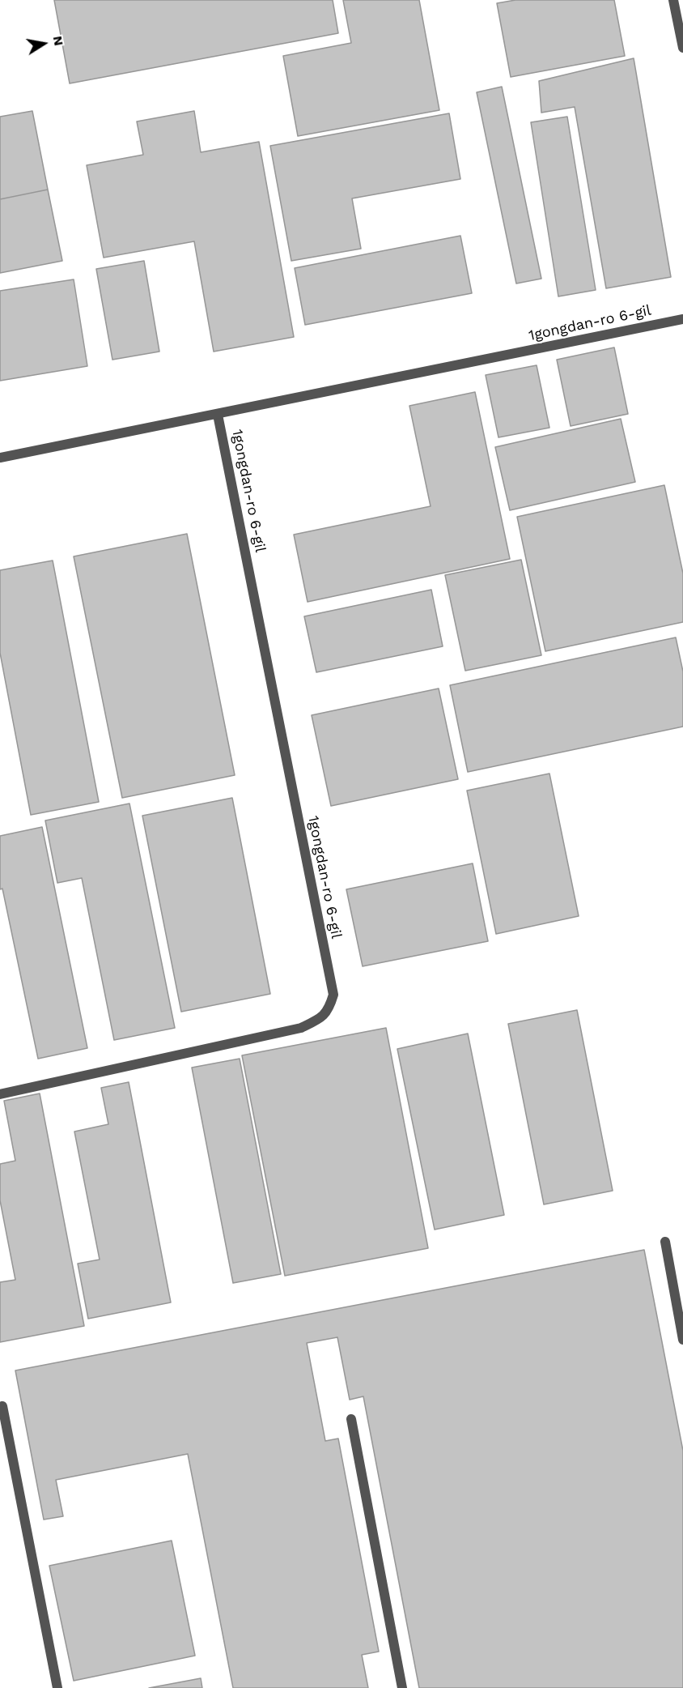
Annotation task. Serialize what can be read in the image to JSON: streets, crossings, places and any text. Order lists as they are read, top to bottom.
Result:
{
  "streets": {
    "street": ["1gongdan-ro 6-gil"]
  },
  "north": "right"
}
